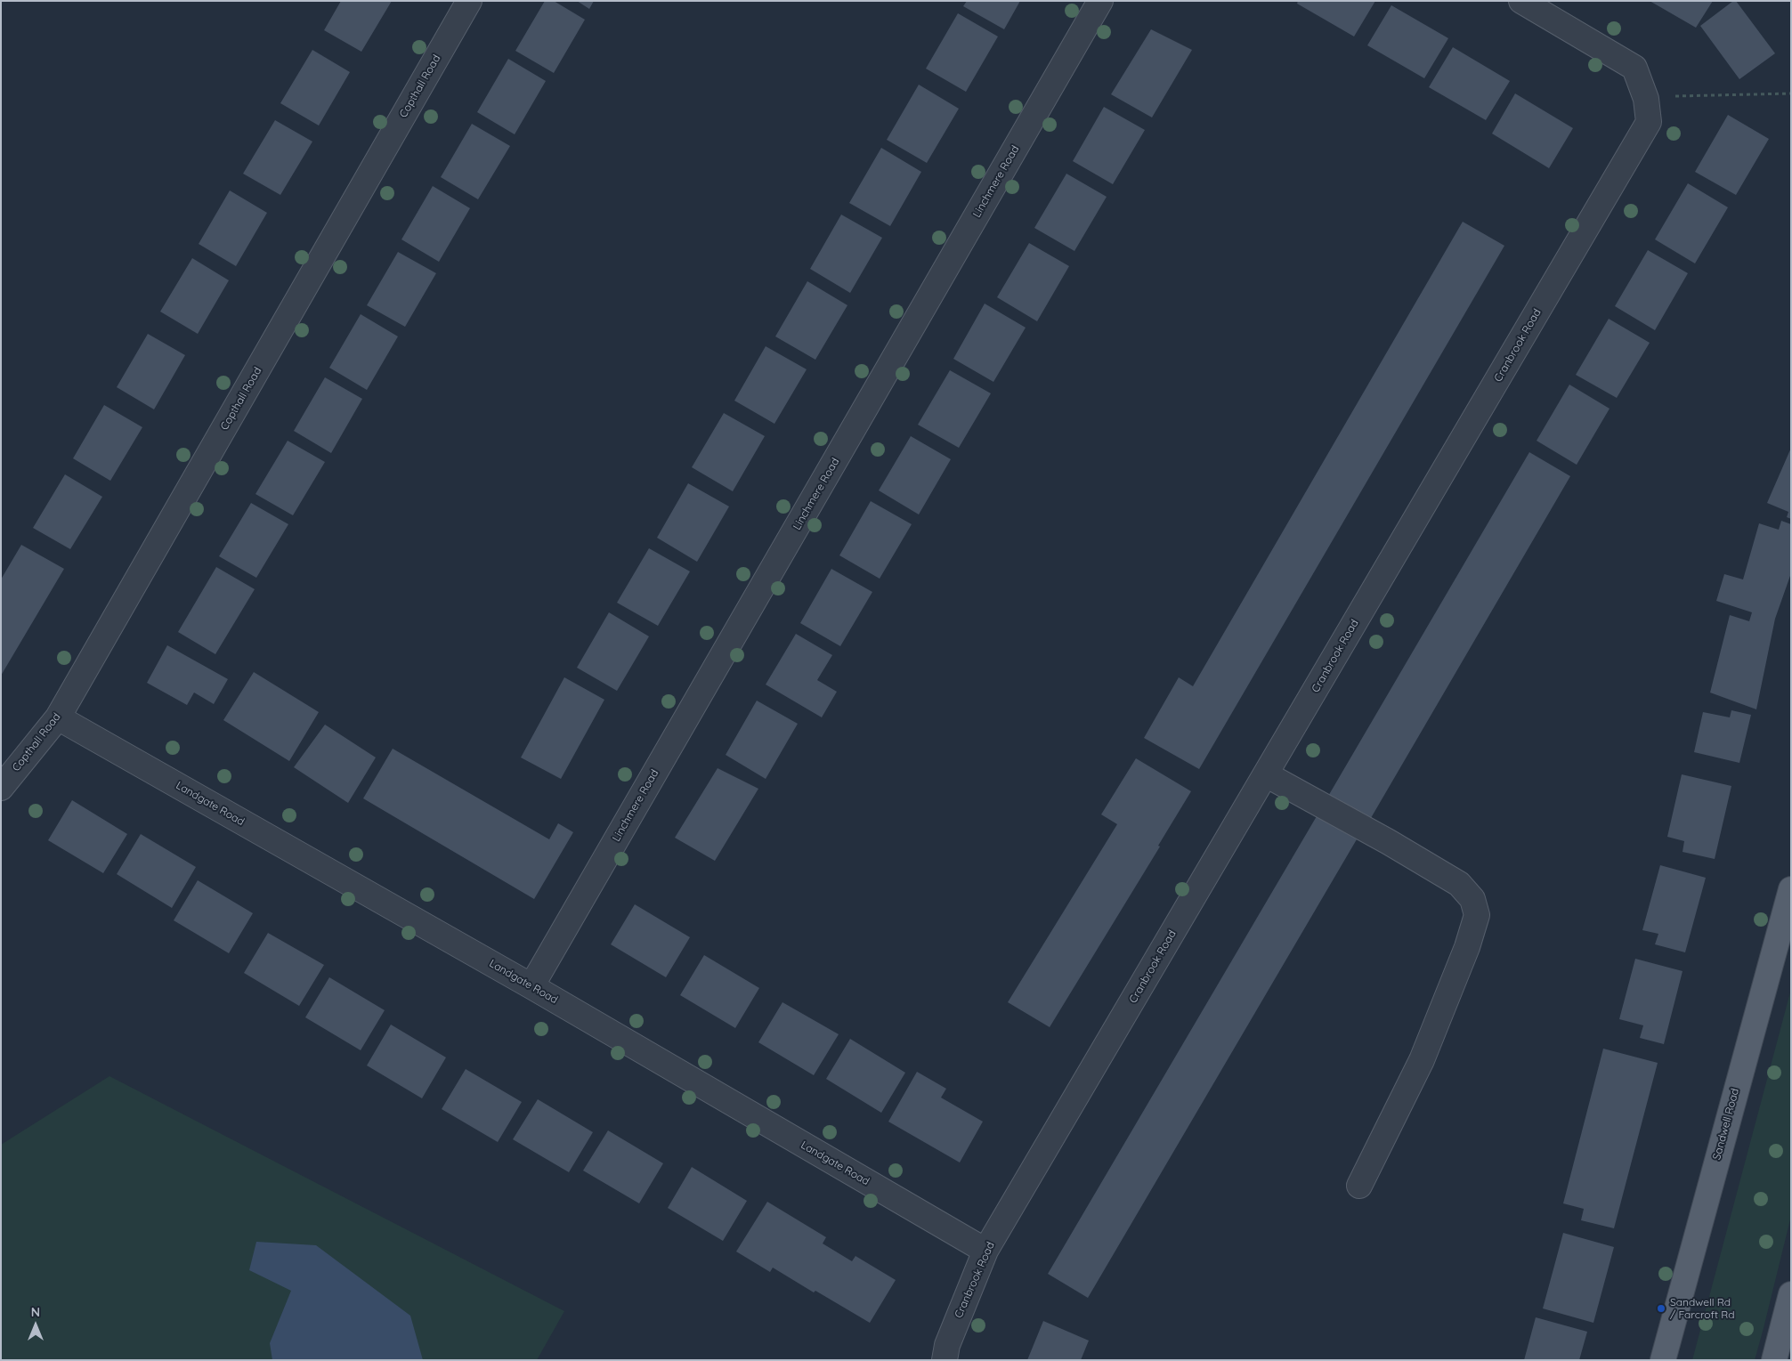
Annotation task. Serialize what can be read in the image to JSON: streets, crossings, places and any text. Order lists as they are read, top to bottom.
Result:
{
  "streets": {
    "main road": ["Sandwell Road"],
    "street": [
      "Copthall Road",
      "Linchmere Road",
      "Cranbrook Road",
      "Landgate Road"
    ]
  },
  "crossings": [
    ["Copthall Road", "Landgate Road"],
    ["Linchmere Road", "Landgate Road"],
    ["Cranbrook Road", "Landgate Road"]
  ],
  "places": ["Sandwell Rd / Farcroft Rd"],
  "north": "top"
}
